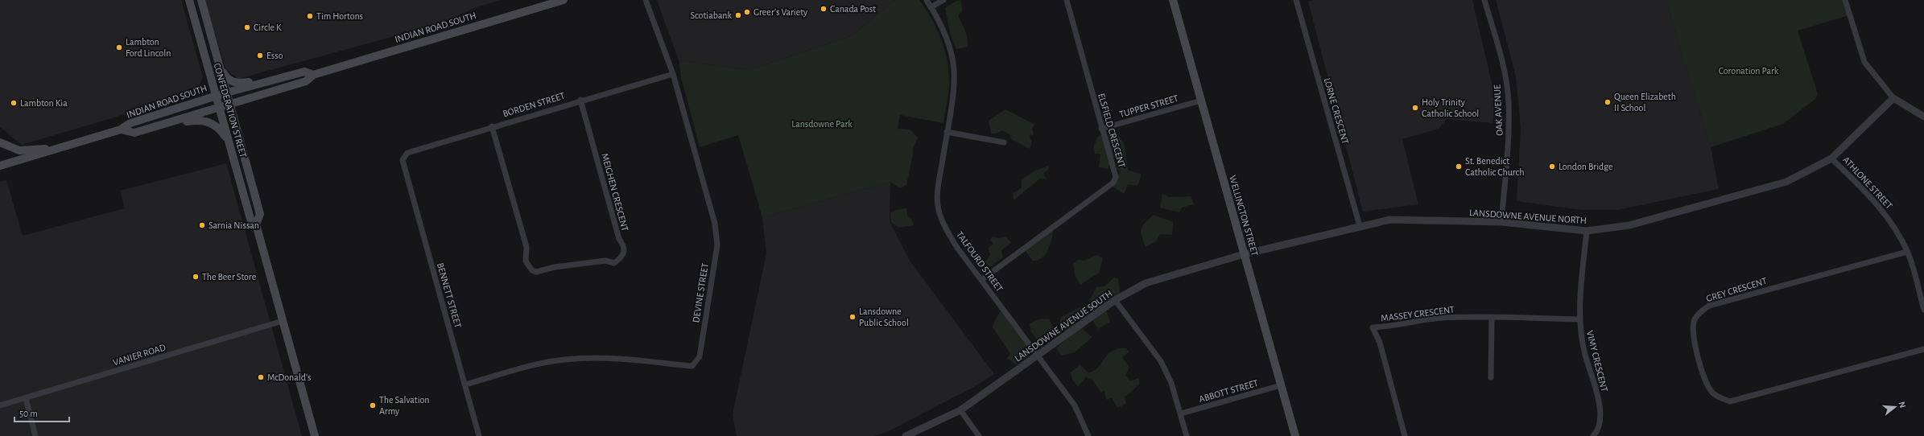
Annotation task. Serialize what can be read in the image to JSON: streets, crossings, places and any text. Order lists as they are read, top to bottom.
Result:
{
  "streets": {
    "main road": ["INDIAN ROAD SOUTH", "CONFEDERATION STREET", "WELLINGTON STREET"],
    "street": [
      "BORDEN STREET",
      "TUPPER STREET",
      "OAK AVENUE",
      "LORNE CRESCENT",
      "ELSFIELD CRESCENT",
      "ATHLONE STREET",
      "MEIGHEN CRESCENT",
      "LANSDOWNE AVENUE NORTH",
      "TALFOURD STREET",
      "GREY CRESCENT",
      "DEVINE STREET",
      "BENNETT STREET",
      "MASSEY CRESCENT",
      "LANSDOWNE AVENUE SOUTH",
      "VANIER ROAD",
      "VIMY CRESCENT",
      "ABBOTT STREET"
    ]
  },
  "crossings": [
    ["INDIAN ROAD SOUTH", "CONFEDERATION STREET"],
    ["BORDEN STREET", "MEIGHEN CRESCENT"],
    ["BORDEN STREET", "DEVINE STREET"],
    ["BORDEN STREET", "BENNETT STREET"],
    ["TUPPER STREET", "ELSFIELD CRESCENT"],
    ["TUPPER STREET", "WELLINGTON STREET"],
    ["CONFEDERATION STREET", "VANIER ROAD"],
    ["OAK AVENUE", "LANSDOWNE AVENUE NORTH"],
    ["LORNE CRESCENT", "LANSDOWNE AVENUE NORTH"],
    ["ELSFIELD CRESCENT", "TALFOURD STREET"],
    ["ATHLONE STREET", "LANSDOWNE AVENUE NORTH"],
    ["ATHLONE STREET", "GREY CRESCENT"],
    ["WELLINGTON STREET", "LANSDOWNE AVENUE NORTH"],
    ["WELLINGTON STREET", "LANSDOWNE AVENUE SOUTH"],
    ["WELLINGTON STREET", "ABBOTT STREET"],
    ["LANSDOWNE AVENUE NORTH", "LANSDOWNE AVENUE SOUTH"],
    ["LANSDOWNE AVENUE NORTH", "VIMY CRESCENT"],
    ["TALFOURD STREET", "LANSDOWNE AVENUE SOUTH"],
    ["DEVINE STREET", "BENNETT STREET"],
    ["MASSEY CRESCENT", "VIMY CRESCENT"]
  ],
  "parks": ["Coronation Park", "Lansdowne Park"],
  "places": [
    "Canada Post",
    "Greer's Variety",
    "Scotiabank",
    "Tim Hortons",
    "Circle K",
    "Lambton Ford Lincoln",
    "Esso",
    "Queen Elizabeth II School",
    "Lambton Kia",
    "Holy Trinity Catholic School",
    "St. Benedict Catholic Church",
    "London Bridge",
    "Sarnia Nissan",
    "The Beer Store",
    "Lansdowne Public School",
    "McDonald's",
    "The Salvation Army"
  ],
  "scale_bar": "50 m",
  "north": "right"
}
